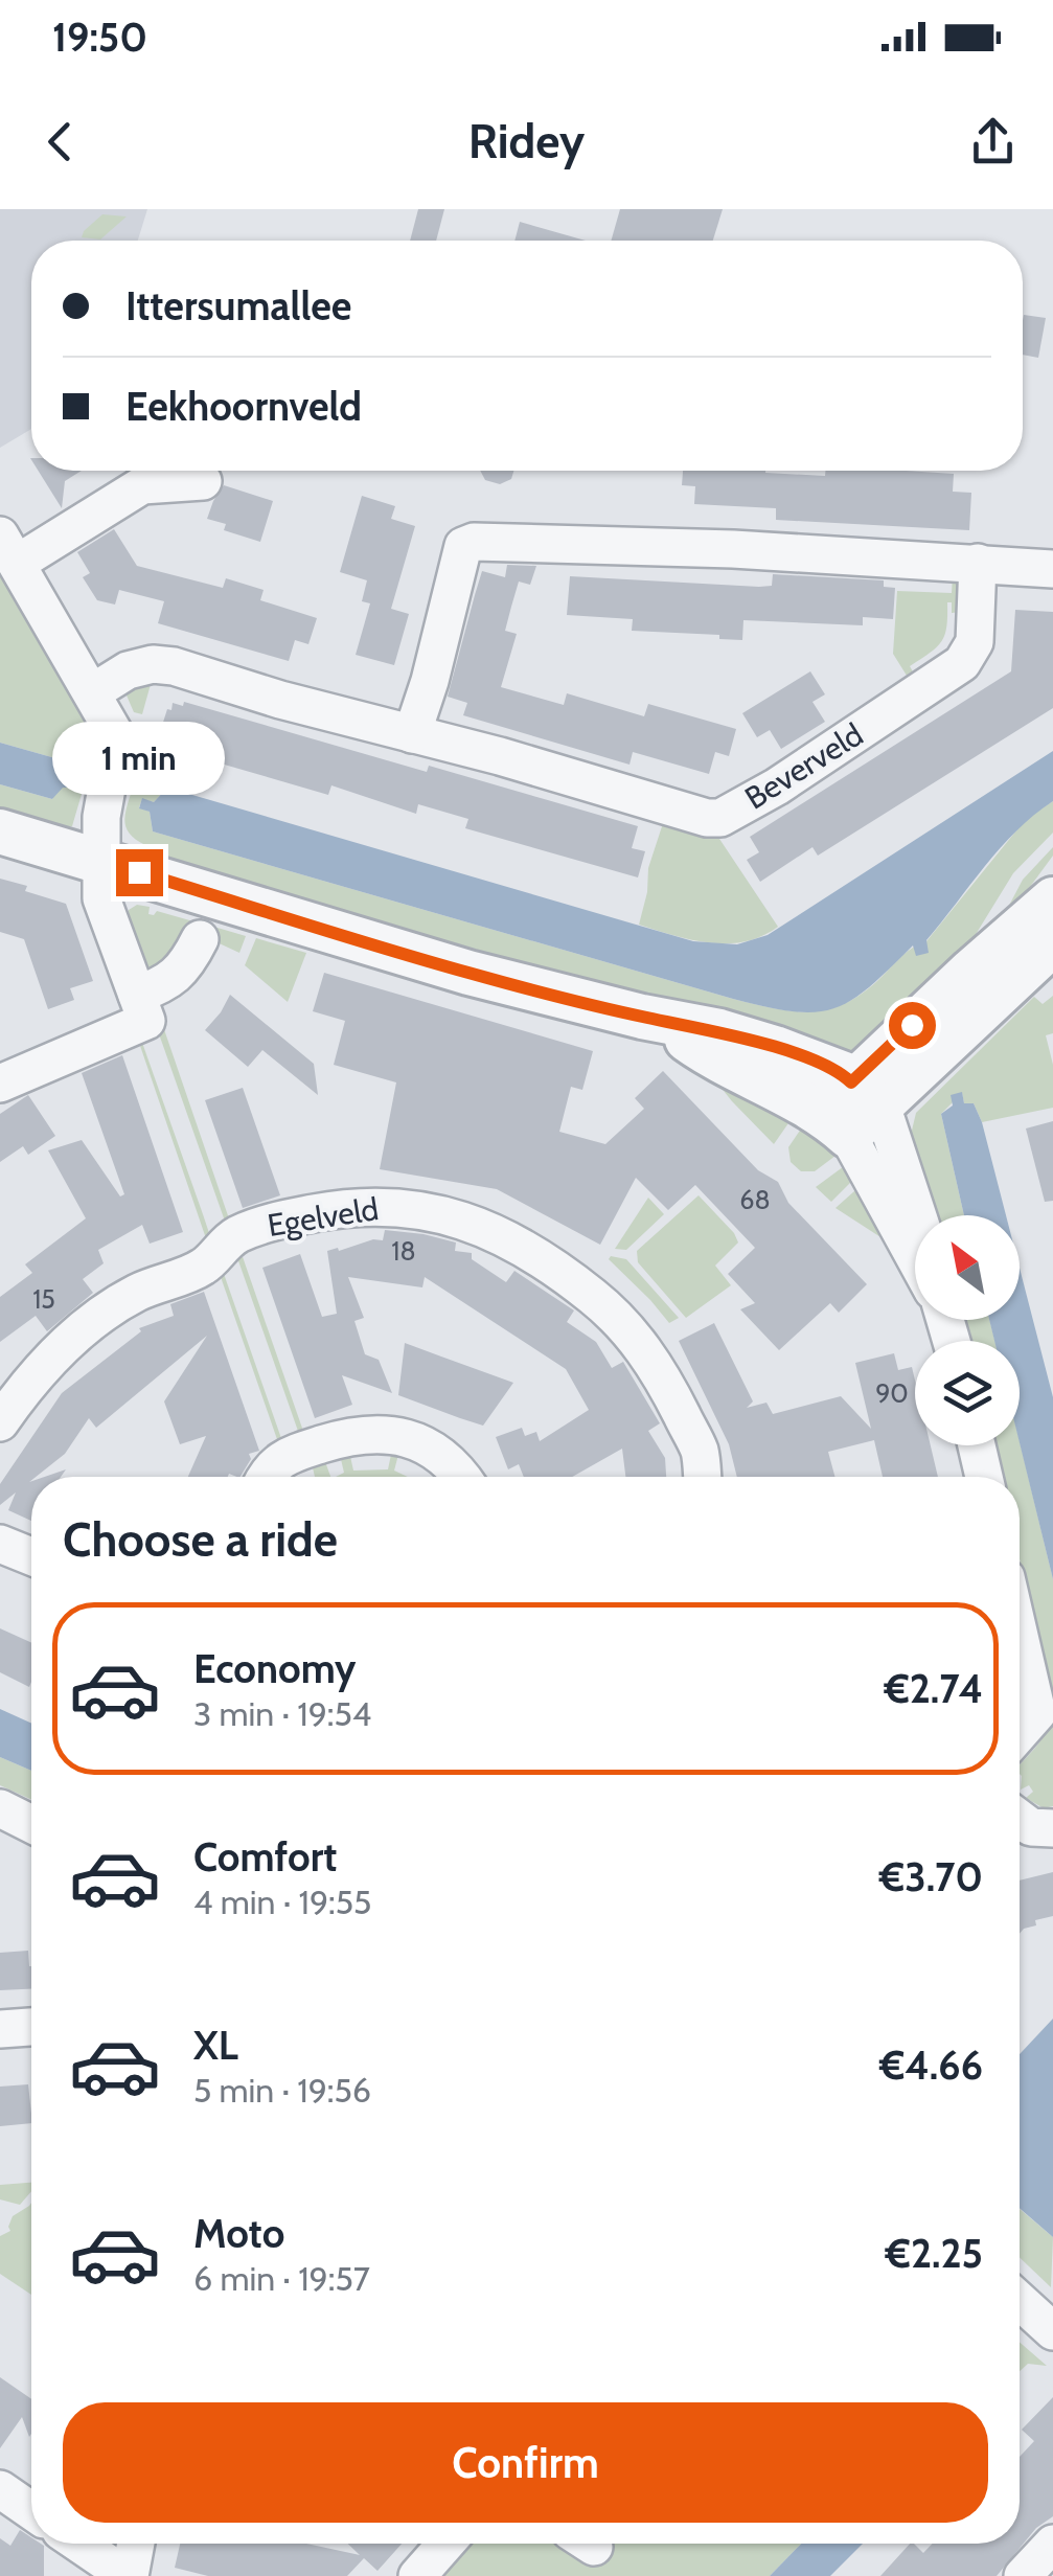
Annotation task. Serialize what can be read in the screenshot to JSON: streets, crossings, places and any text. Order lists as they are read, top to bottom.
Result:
{
  "streets": {
    "street": ["Beverveld", "Egelveld"]
  },
  "house_numbers": [
    "68",
    "18",
    "15",
    "90"
  ],
  "north": "top left",
  "page": {
    "status": "19:50",
    "header": "Ridey",
    "banner": ["Ittersumallee", "Eekhoornveld"],
    "bubble": "1 min",
    "heading": "Choose a ride",
    "list": [
      {
        "name": "Economy",
        "note": "3 min · 19:54",
        "value": "€2.74"
      },
      {
        "name": "Comfort",
        "note": "4 min · 19:55",
        "value": "€3.70"
      },
      {
        "name": "XL",
        "note": "5 min · 19:56",
        "value": "€4.66"
      },
      {
        "name": "Moto",
        "note": "6 min · 19:57",
        "value": "€2.25"
      }
    ],
    "buttons": "Confirm"
  }
}
